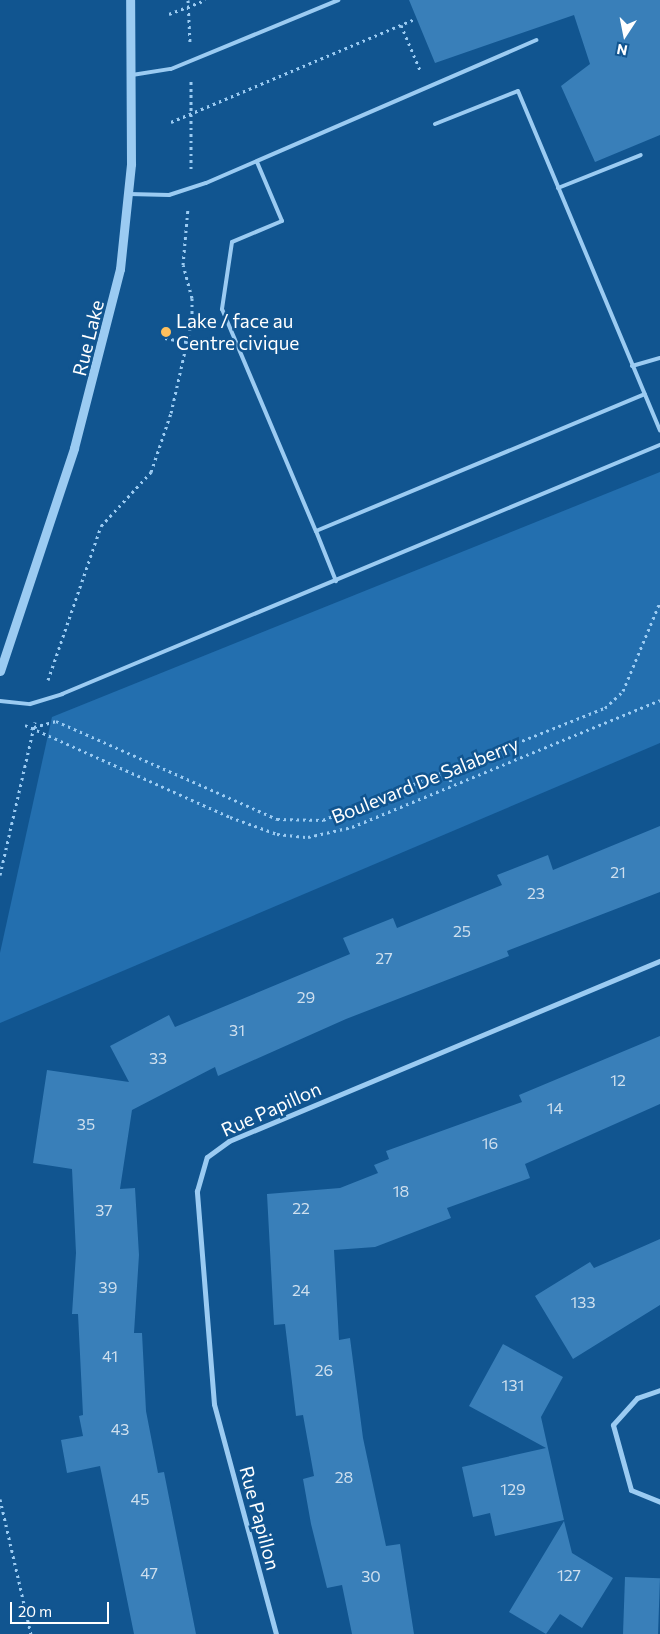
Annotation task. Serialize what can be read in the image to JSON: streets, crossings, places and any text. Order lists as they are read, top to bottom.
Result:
{
  "streets": {
    "street": ["Rue Lake", "Rue Papillon"],
    "path": ["Boulevard De Salaberry"]
  },
  "places": ["Lake / face au Centre civique"],
  "house_numbers": [
    "21",
    "23",
    "25",
    "27",
    "29",
    "31",
    "33",
    "12",
    "14",
    "35",
    "16",
    "18",
    "22",
    "37",
    "39",
    "24",
    "133",
    "41",
    "26",
    "131",
    "43",
    "28",
    "129",
    "45",
    "47",
    "127",
    "30"
  ],
  "scale_bar": "20 m",
  "north": "bottom"
}
